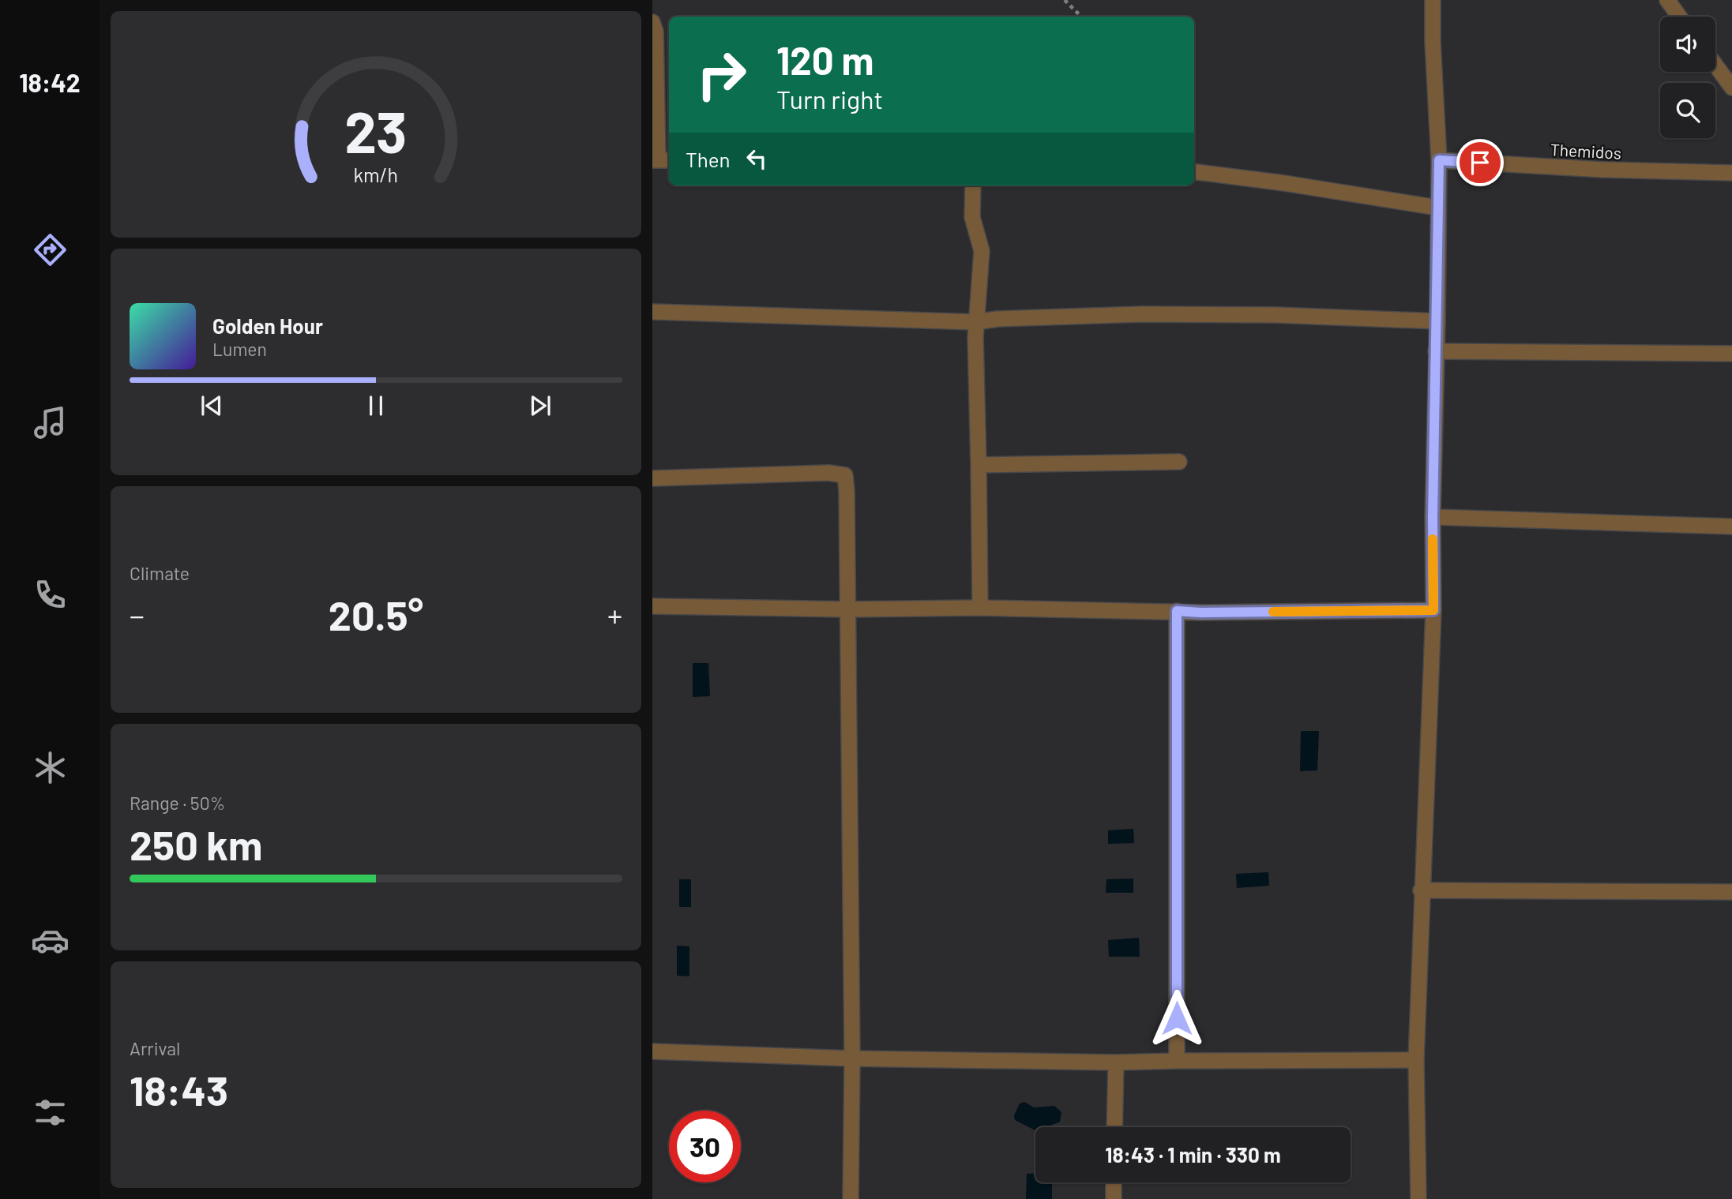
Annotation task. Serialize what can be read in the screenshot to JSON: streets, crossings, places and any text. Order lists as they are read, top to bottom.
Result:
{
  "streets": {
    "street": ["Themidos"]
  },
  "page": {
    "tabs": "18:42",
    "turn": ["120 m", "Turn right"],
    "then": "Then",
    "song": ["Golden Hour", "Lumen"],
    "tile": [
      "Climate",
      ["Range · 50%", "250 km"],
      ["Arrival", "18:43"]
    ],
    "heat": ["−", "20.5°", "+"],
    "limit": "30",
    "trip": "18:43 · 1 min · 330 m",
    "gauge": ["23", "km/h"]
  }
}
